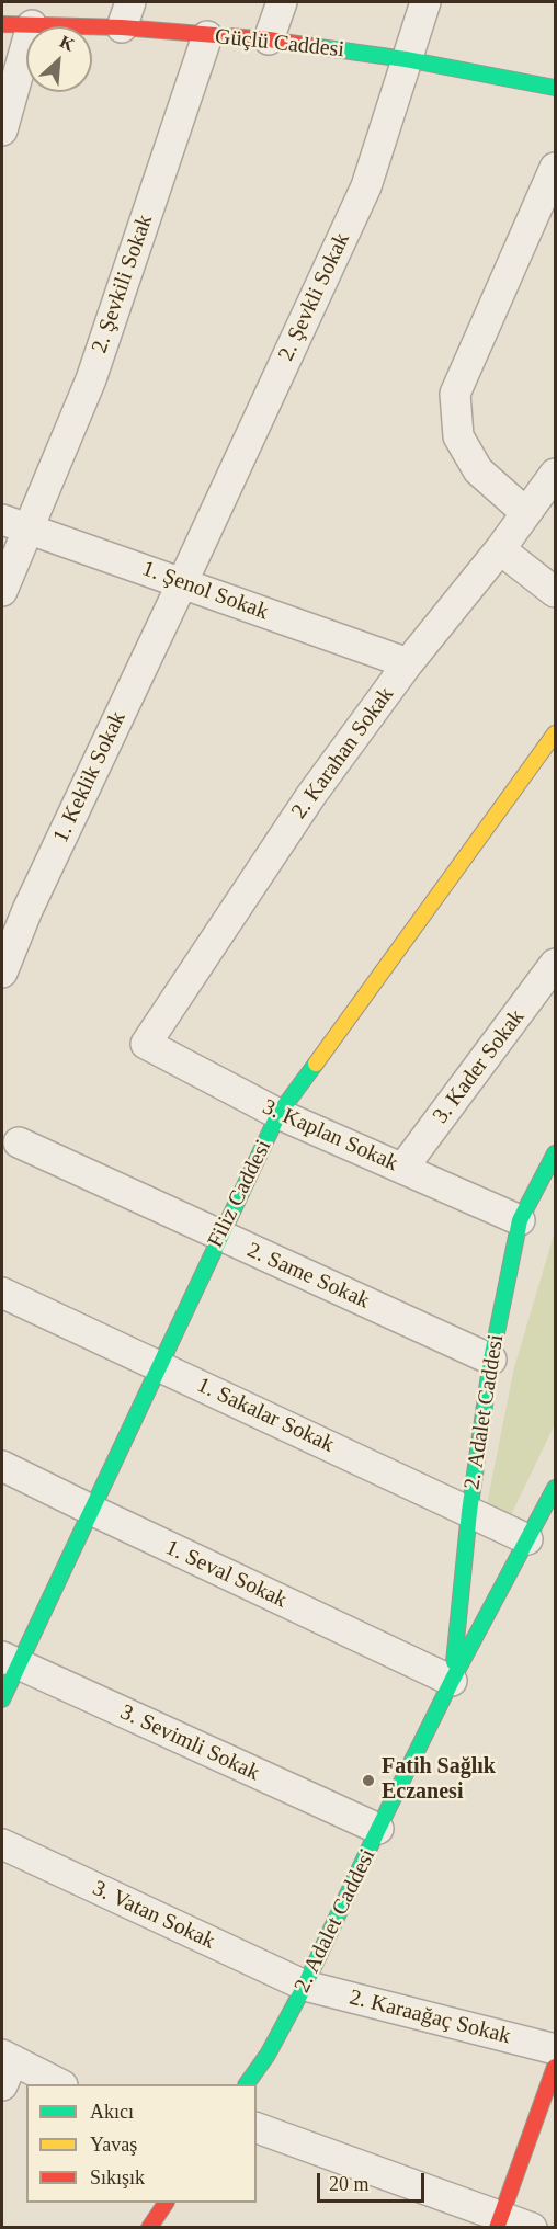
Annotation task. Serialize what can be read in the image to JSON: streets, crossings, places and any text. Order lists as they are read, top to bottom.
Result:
{
  "streets": {
    "main road": ["Güçlü Caddesi", "Filiz Caddesi", "2. Adalet Caddesi"],
    "street": [
      "2. Şevkili Sokak",
      "2. Şevkli Sokak",
      "1. Şenol Sokak",
      "2. Karahan Sokak",
      "1. Keklik Sokak",
      "3. Kader Sokak",
      "3. Kaplan Sokak",
      "2. Same Sokak",
      "1. Sakalar Sokak",
      "1. Seval Sokak",
      "3. Sevimli Sokak",
      "3. Vatan Sokak",
      "2. Karaağaç Sokak"
    ]
  },
  "crossings": [
    ["Güçlü Caddesi", "2. Şevkili Sokak"],
    ["Güçlü Caddesi", "2. Şevkli Sokak"],
    ["2. Şevkili Sokak", "1. Şenol Sokak"],
    ["2. Şevkli Sokak", "1. Şenol Sokak"],
    ["2. Şevkli Sokak", "1. Keklik Sokak"],
    ["1. Şenol Sokak", "2. Karahan Sokak"],
    ["1. Şenol Sokak", "1. Keklik Sokak"],
    ["2. Karahan Sokak", "3. Kaplan Sokak"],
    ["3. Kader Sokak", "3. Kaplan Sokak"],
    ["3. Kaplan Sokak", "Filiz Caddesi"],
    ["3. Kaplan Sokak", "2. Adalet Caddesi"],
    ["Filiz Caddesi", "2. Same Sokak"],
    ["Filiz Caddesi", "1. Sakalar Sokak"],
    ["Filiz Caddesi", "1. Seval Sokak"],
    ["Filiz Caddesi", "3. Sevimli Sokak"],
    ["2. Same Sokak", "2. Adalet Caddesi"],
    ["2. Adalet Caddesi", "1. Sakalar Sokak"],
    ["2. Adalet Caddesi", "1. Seval Sokak"],
    ["2. Adalet Caddesi", "3. Sevimli Sokak"],
    ["2. Adalet Caddesi", "3. Vatan Sokak"],
    ["2. Adalet Caddesi", "2. Karaağaç Sokak"],
    ["3. Vatan Sokak", "2. Karaağaç Sokak"]
  ],
  "places": ["Fatih Sağlık Eczanesi"],
  "legend": ["Akıcı", "Yavaş", "Sıkışık"],
  "scale_bar": "20 m",
  "north": "top right"
}
